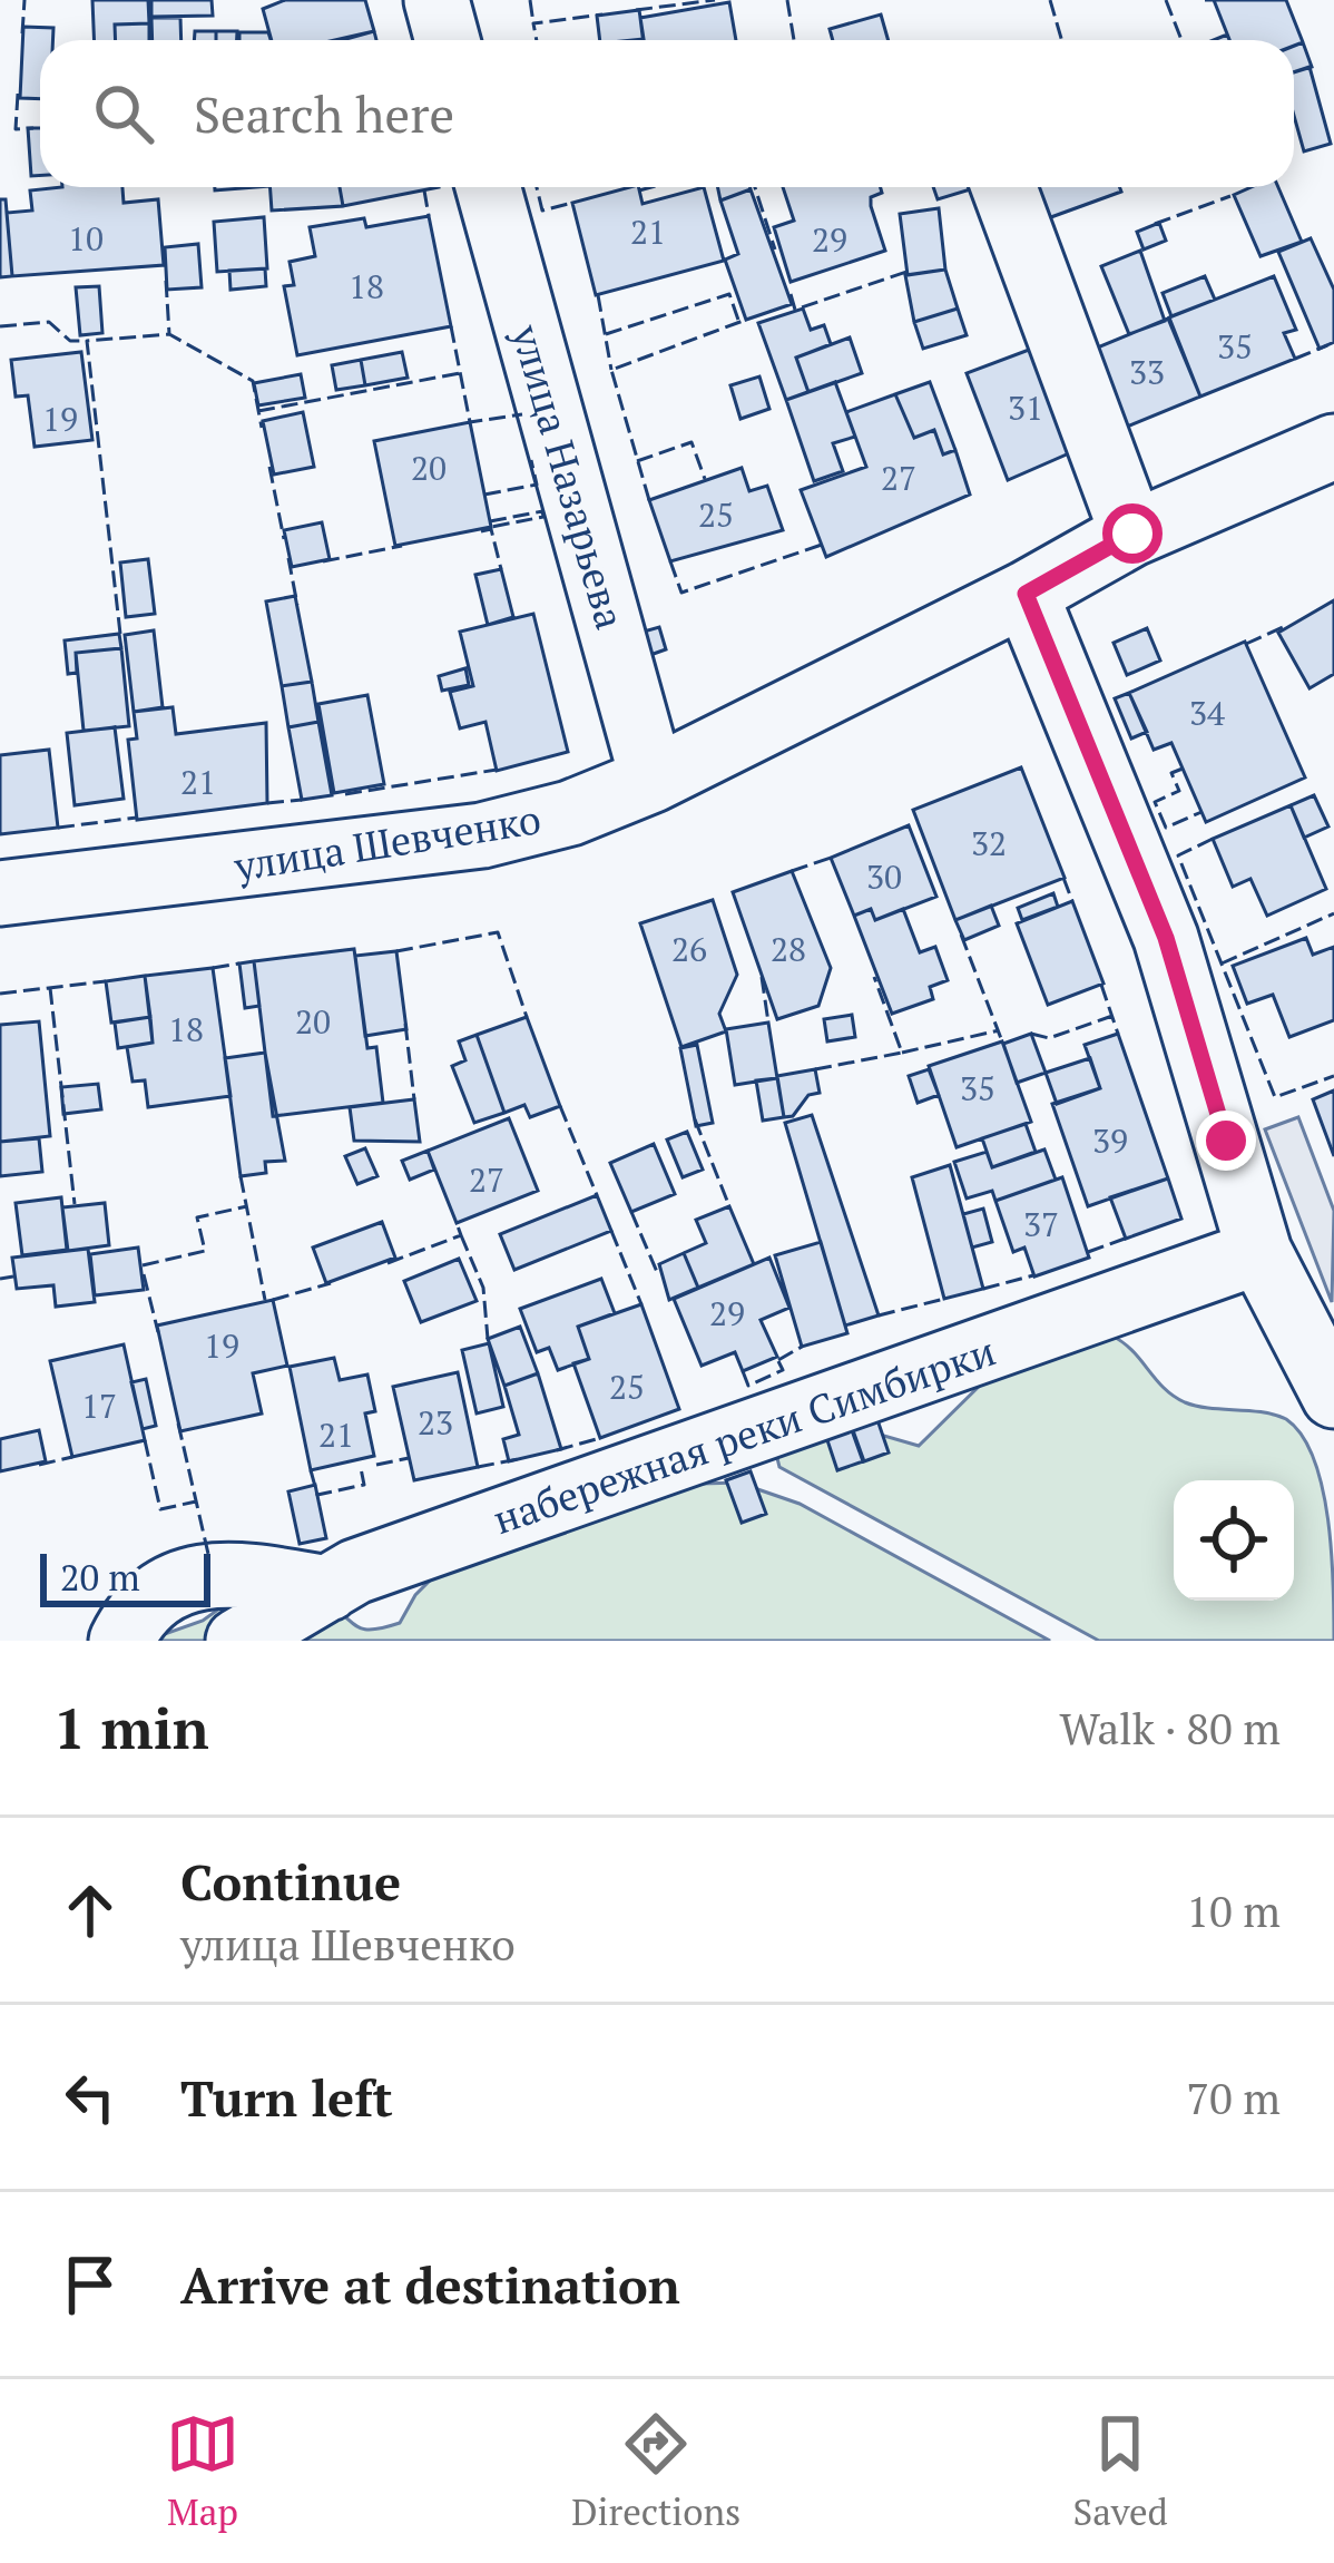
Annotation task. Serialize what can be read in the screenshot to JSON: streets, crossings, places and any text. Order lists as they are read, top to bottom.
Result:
{
  "streets": {
    "street": ["улица Назарьева", "улица Шевченко", "набережная реки Симбирки"]
  },
  "crossings": [
    ["улица Назарьева", "улица Шевченко"]
  ],
  "house_numbers": [
    "21",
    "10",
    "29",
    "18",
    "35",
    "33",
    "31",
    "19",
    "20",
    "27",
    "25",
    "34",
    "21",
    "32",
    "30",
    "26",
    "28",
    "20",
    "18",
    "35",
    "39",
    "27",
    "37",
    "29",
    "19",
    "25",
    "17",
    "23",
    "21"
  ],
  "scale_bar": "20 m",
  "page": {
    "search": "Search here",
    "scale": "20 m",
    "heading": ["1 min", "Walk · 80 m"],
    "list": [
      ["Continue", "улица Шевченко", "10 m"],
      ["Turn left", "70 m"],
      "Arrive at destination"
    ],
    "nav": ["Map", "Directions", "Saved"]
  }
}
